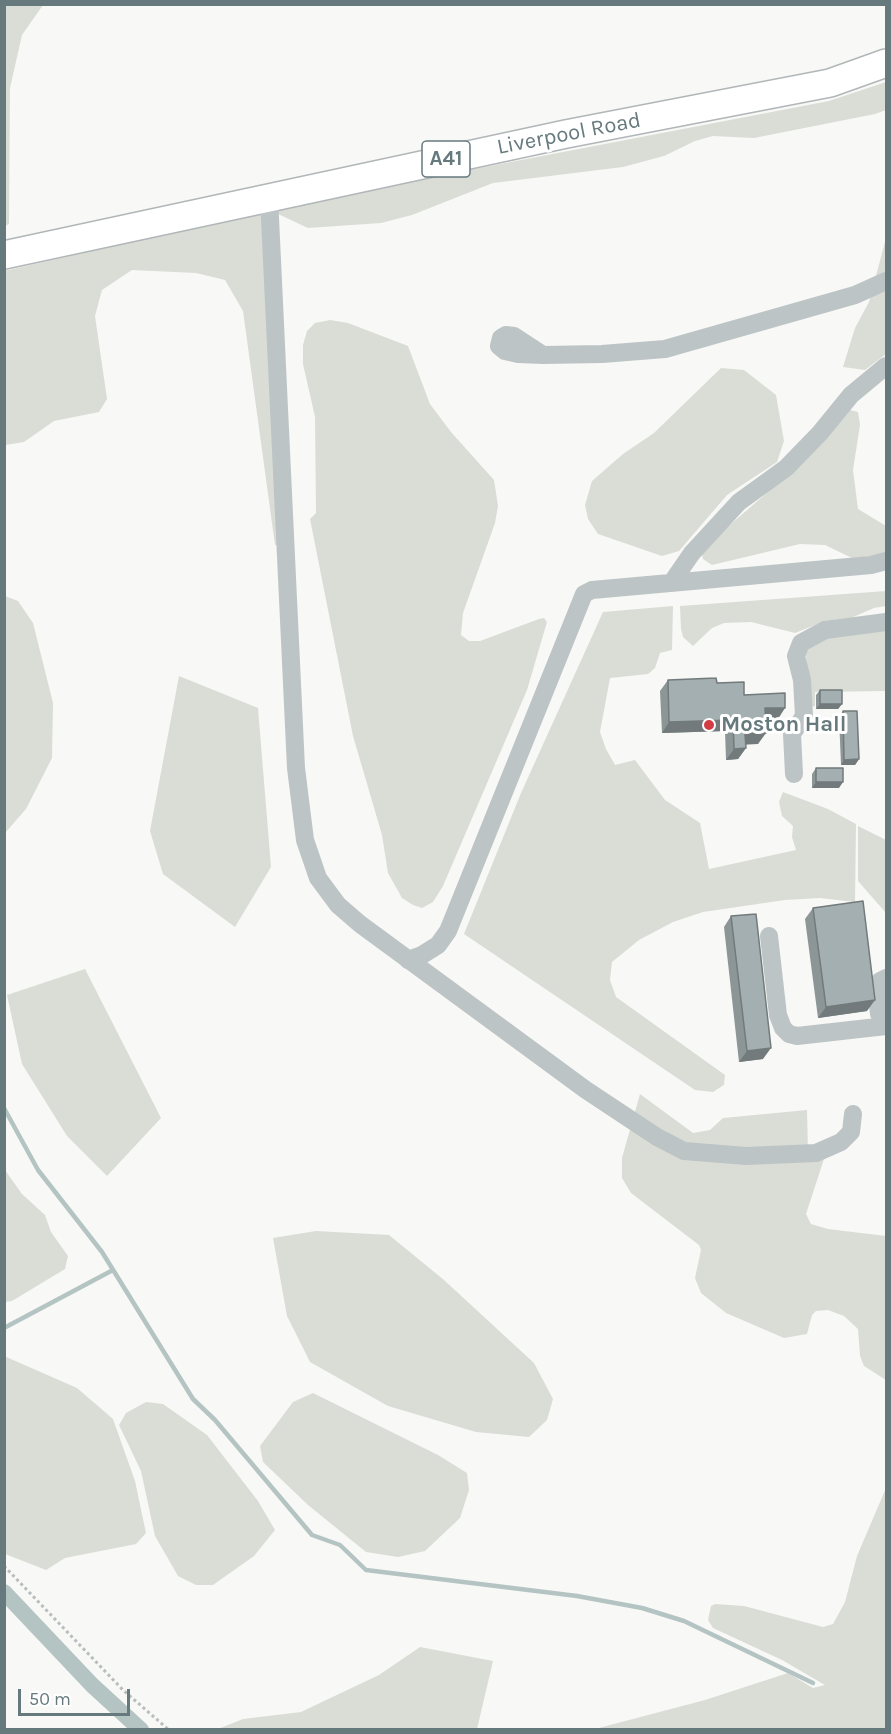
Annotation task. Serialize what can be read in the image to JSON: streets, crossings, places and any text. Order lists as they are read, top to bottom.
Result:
{
  "streets": {
    "highway": ["Liverpool Road", "A41"]
  },
  "places": ["Moston Hall"],
  "scale_bar": "50 m"
}
